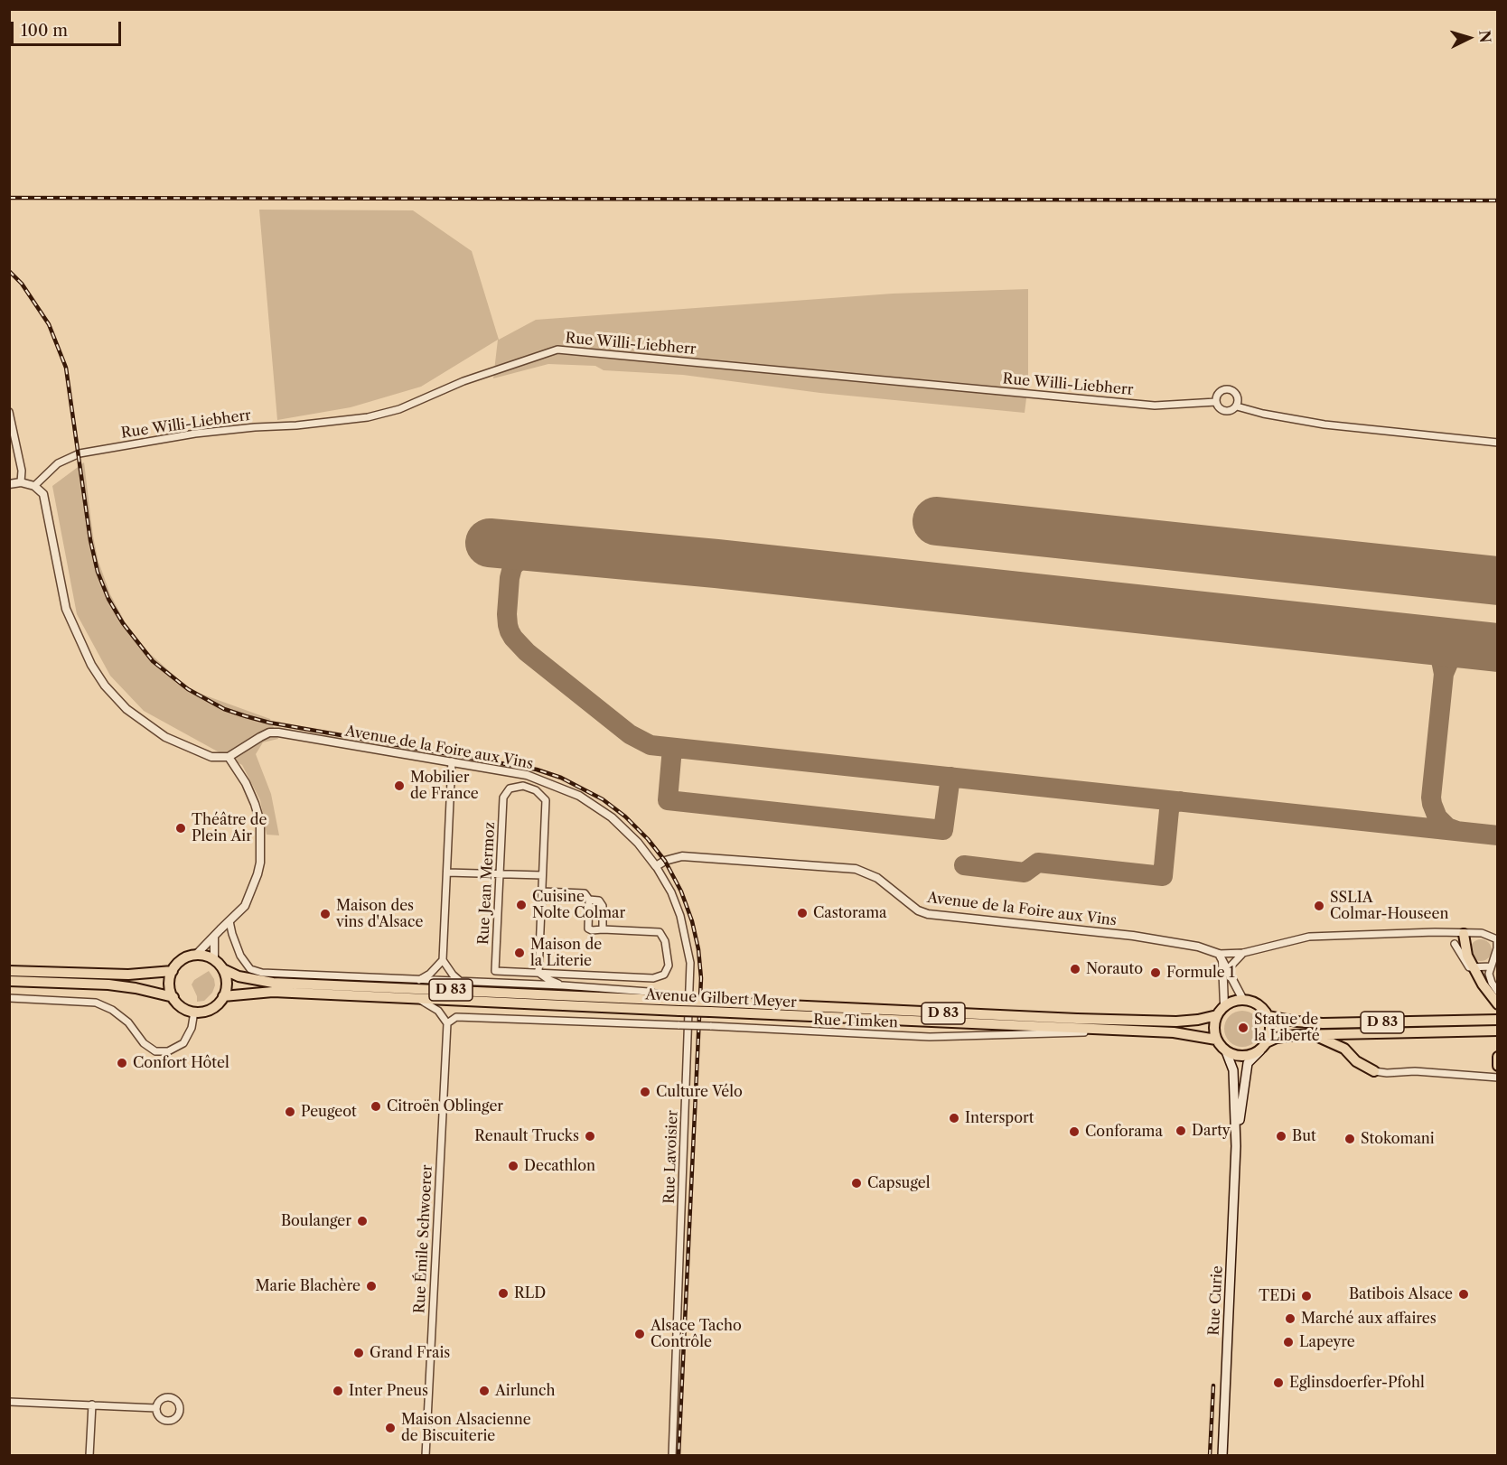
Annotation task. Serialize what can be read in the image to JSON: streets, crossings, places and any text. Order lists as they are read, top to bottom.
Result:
{
  "streets": {
    "main road": ["D 83", "Avenue Gilbert Meyer", "Rue Curie"],
    "street": [
      "Rue Willi-Liebherr",
      "Avenue de la Foire aux Vins",
      "Rue Jean Mermoz",
      "Rue Timken",
      "Rue Lavoisier",
      "Rue Émile Schwoerer"
    ]
  },
  "crossings": [
    ["Avenue de la Foire aux Vins", "Rue Lavoisier"],
    ["D 83", "Avenue Gilbert Meyer"],
    ["D 83", "Rue Curie"],
    ["Avenue Gilbert Meyer", "Rue Timken"],
    ["Avenue Gilbert Meyer", "Rue Curie"],
    ["Rue Timken", "Rue Émile Schwoerer"]
  ],
  "places": [
    "Mobilier de France",
    "Théâtre de Plein Air",
    "Cuisine Nolte Colmar",
    "SSLIA Colmar-Houseen",
    "Castorama",
    "Maison des vins d'Alsace",
    "Maison de la Literie",
    "Norauto",
    "Formule 1",
    "Statue de la Liberté",
    "Confort Hôtel",
    "Culture Vélo",
    "Citroën Oblinger",
    "Peugeot",
    "Intersport",
    "Darty",
    "Conforama",
    "Renault Trucks",
    "But",
    "Stokomani",
    "Decathlon",
    "Capsugel",
    "Boulanger",
    "Marie Blachère",
    "RLD",
    "Batibois Alsace",
    "TEDi",
    "Marché aux affaires",
    "Alsace Tacho Contrôle",
    "Lapeyre",
    "Grand Frais",
    "Eglinsdoerfer-Pfohl",
    "Inter Pneus",
    "Airlunch",
    "Maison Alsacienne de Biscuiterie"
  ],
  "scale_bar": "100 m",
  "north": "right"
}
